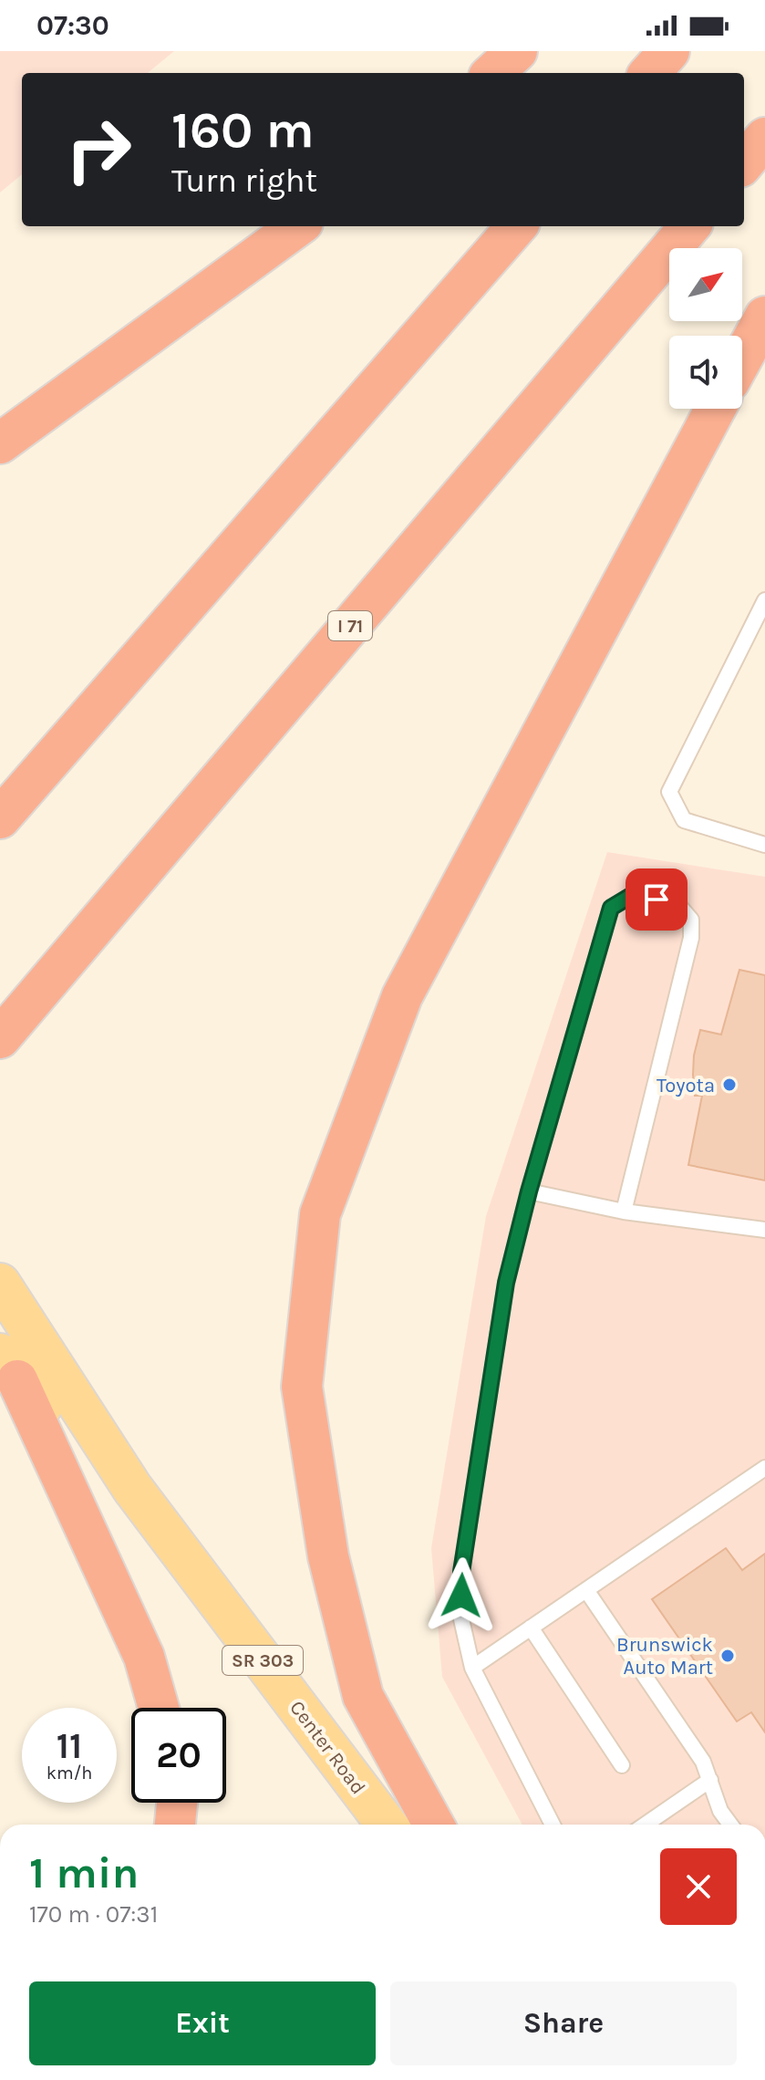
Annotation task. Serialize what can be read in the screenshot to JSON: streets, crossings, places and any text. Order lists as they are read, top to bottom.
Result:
{
  "streets": {
    "highway": ["I 71"],
    "main road": ["SR 303", "Center Road"]
  },
  "places": ["Toyota", "Brunswick Auto Mart"],
  "north": "top right",
  "page": {
    "status": "07:30",
    "turn": ["160 m", "Turn right"],
    "speed": "11 km/h",
    "limit": "20",
    "heading": ["1 min", "170 m · 07:31"],
    "buttons": ["Exit", "Share"]
  }
}
